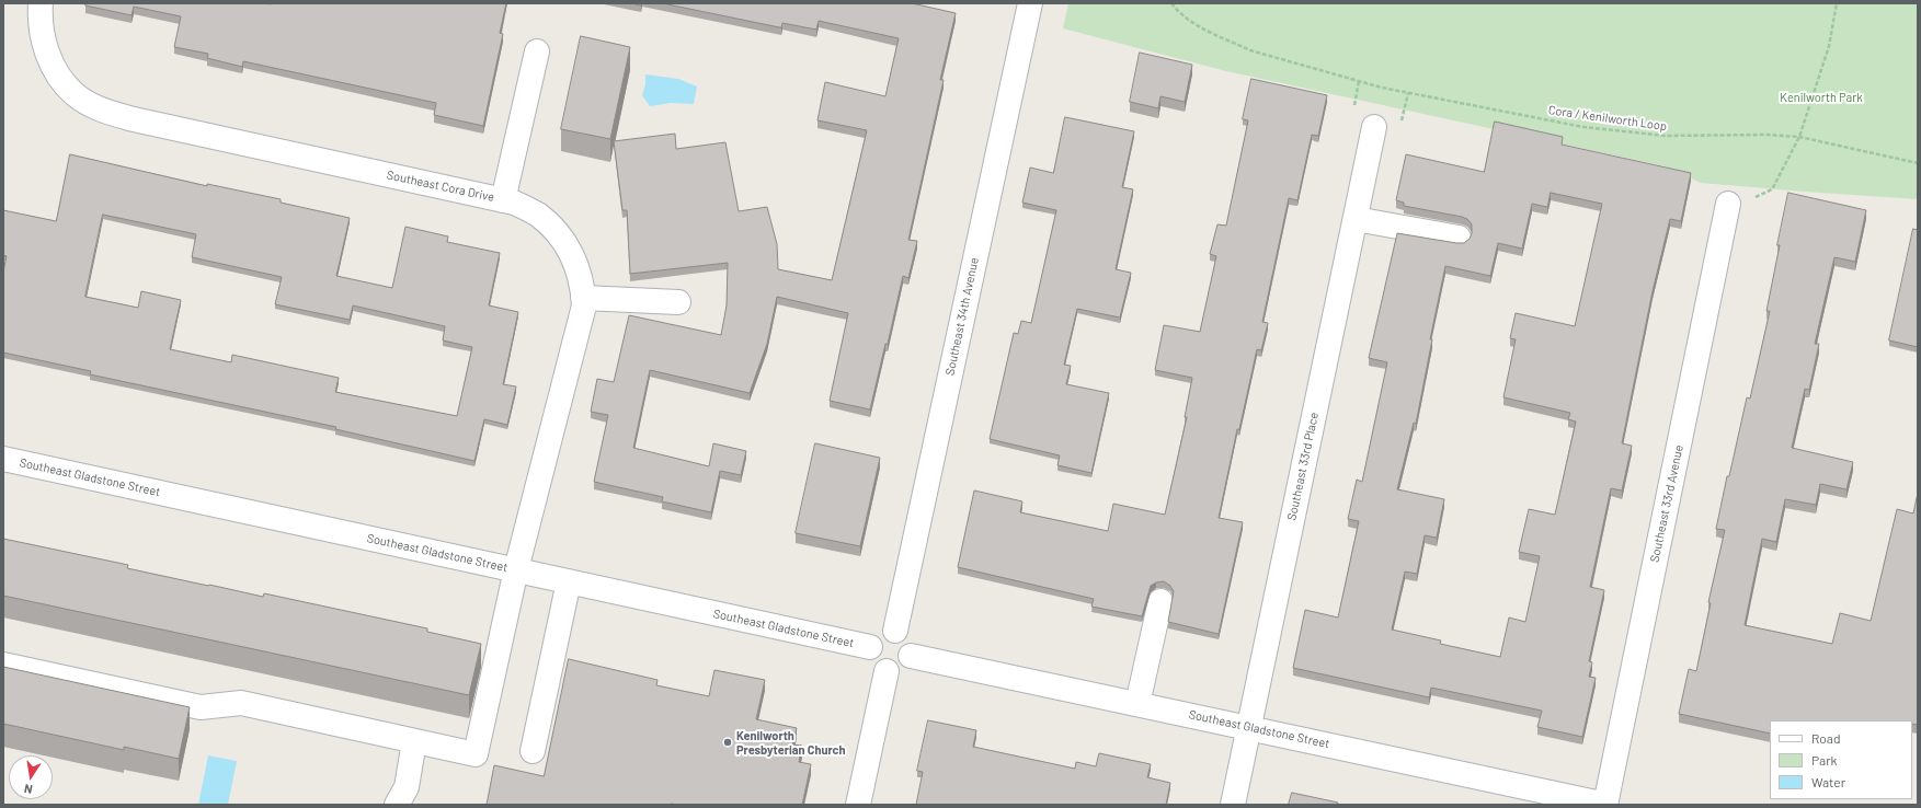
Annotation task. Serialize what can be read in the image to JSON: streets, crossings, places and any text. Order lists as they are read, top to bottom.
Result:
{
  "streets": {
    "street": [
      "Southeast Cora Drive",
      "Southeast 34th Avenue",
      "Southeast 33rd Place",
      "Southeast Gladstone Street",
      "Southeast 33rd Avenue"
    ],
    "path": ["Cora / Kenilworth Loop"]
  },
  "crossings": [
    ["Southeast Cora Drive", "Southeast Gladstone Street"],
    ["Southeast 34th Avenue", "Southeast Gladstone Street"],
    ["Southeast 33rd Place", "Southeast Gladstone Street"],
    ["Southeast Gladstone Street", "Southeast 33rd Avenue"]
  ],
  "parks": ["Kenilworth Park"],
  "places": ["Kenilworth Presbyterian Church"],
  "legend": ["Road", "Park", "Water"],
  "north": "bottom"
}
